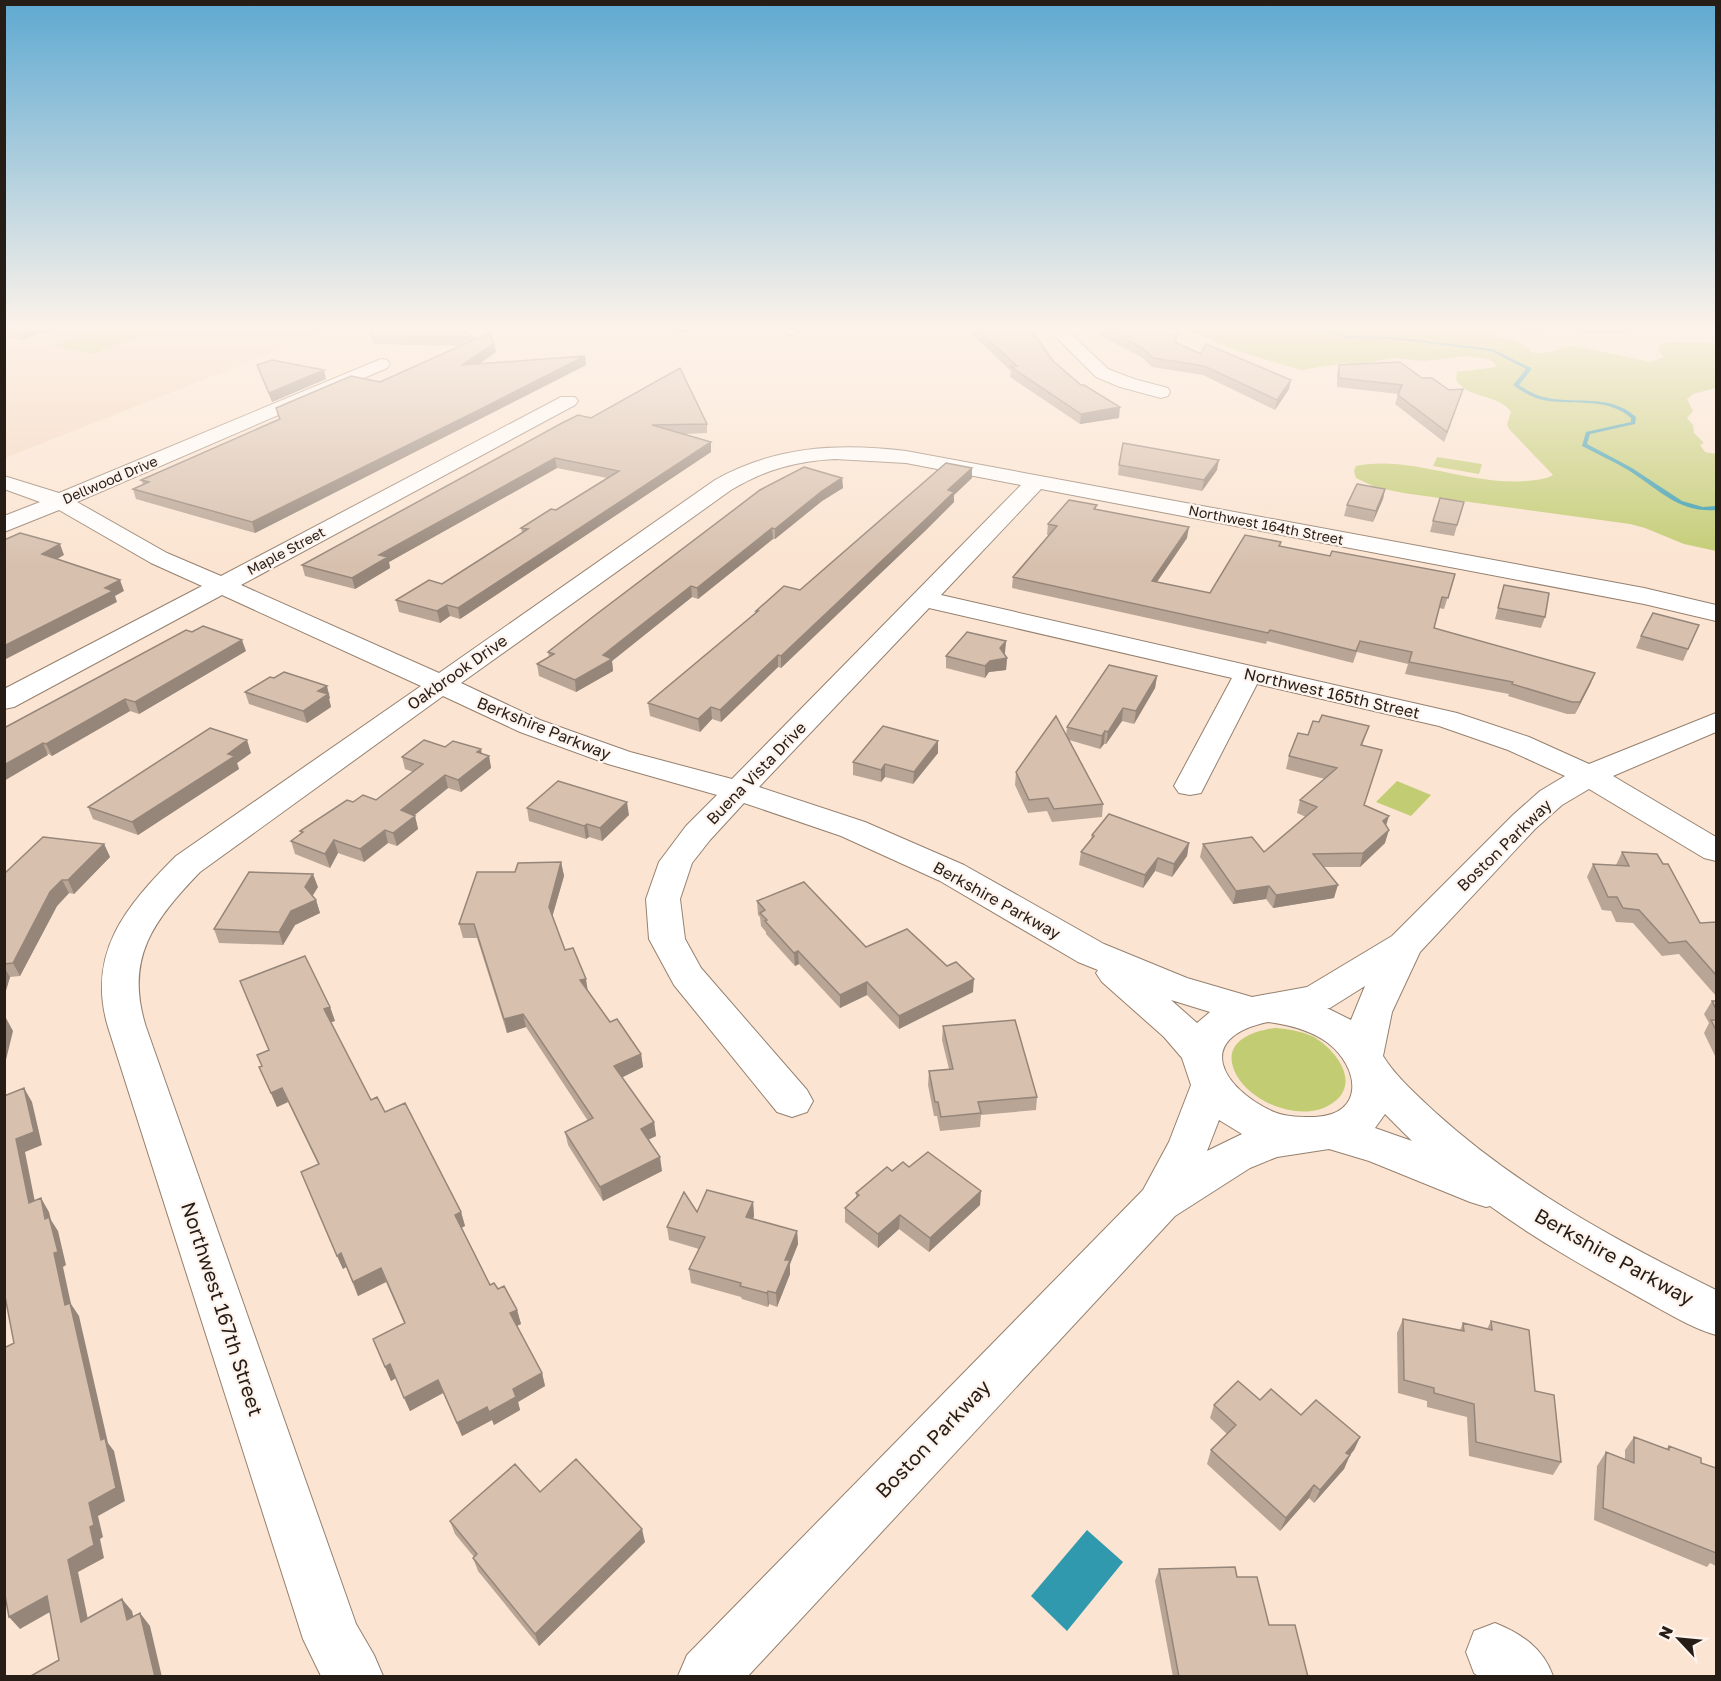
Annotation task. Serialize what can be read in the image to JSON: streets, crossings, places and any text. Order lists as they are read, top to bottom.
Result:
{
  "streets": {
    "street": [
      "Dellwood Drive",
      "Northwest 164th Street",
      "Maple Street",
      "Oakbrook Drive",
      "Northwest 165th Street",
      "Berkshire Parkway",
      "Buena Vista Drive",
      "Boston Parkway",
      "Northwest 167th Street"
    ]
  },
  "crossings": [
    ["Dellwood Drive", "Berkshire Parkway"],
    ["Northwest 164th Street", "Oakbrook Drive"],
    ["Northwest 164th Street", "Buena Vista Drive"],
    ["Maple Street", "Berkshire Parkway"],
    ["Oakbrook Drive", "Berkshire Parkway"],
    ["Oakbrook Drive", "Northwest 167th Street"],
    ["Northwest 165th Street", "Buena Vista Drive"],
    ["Northwest 165th Street", "Boston Parkway"],
    ["Berkshire Parkway", "Buena Vista Drive"],
    ["Berkshire Parkway", "Boston Parkway"]
  ],
  "north": "top left"
}
